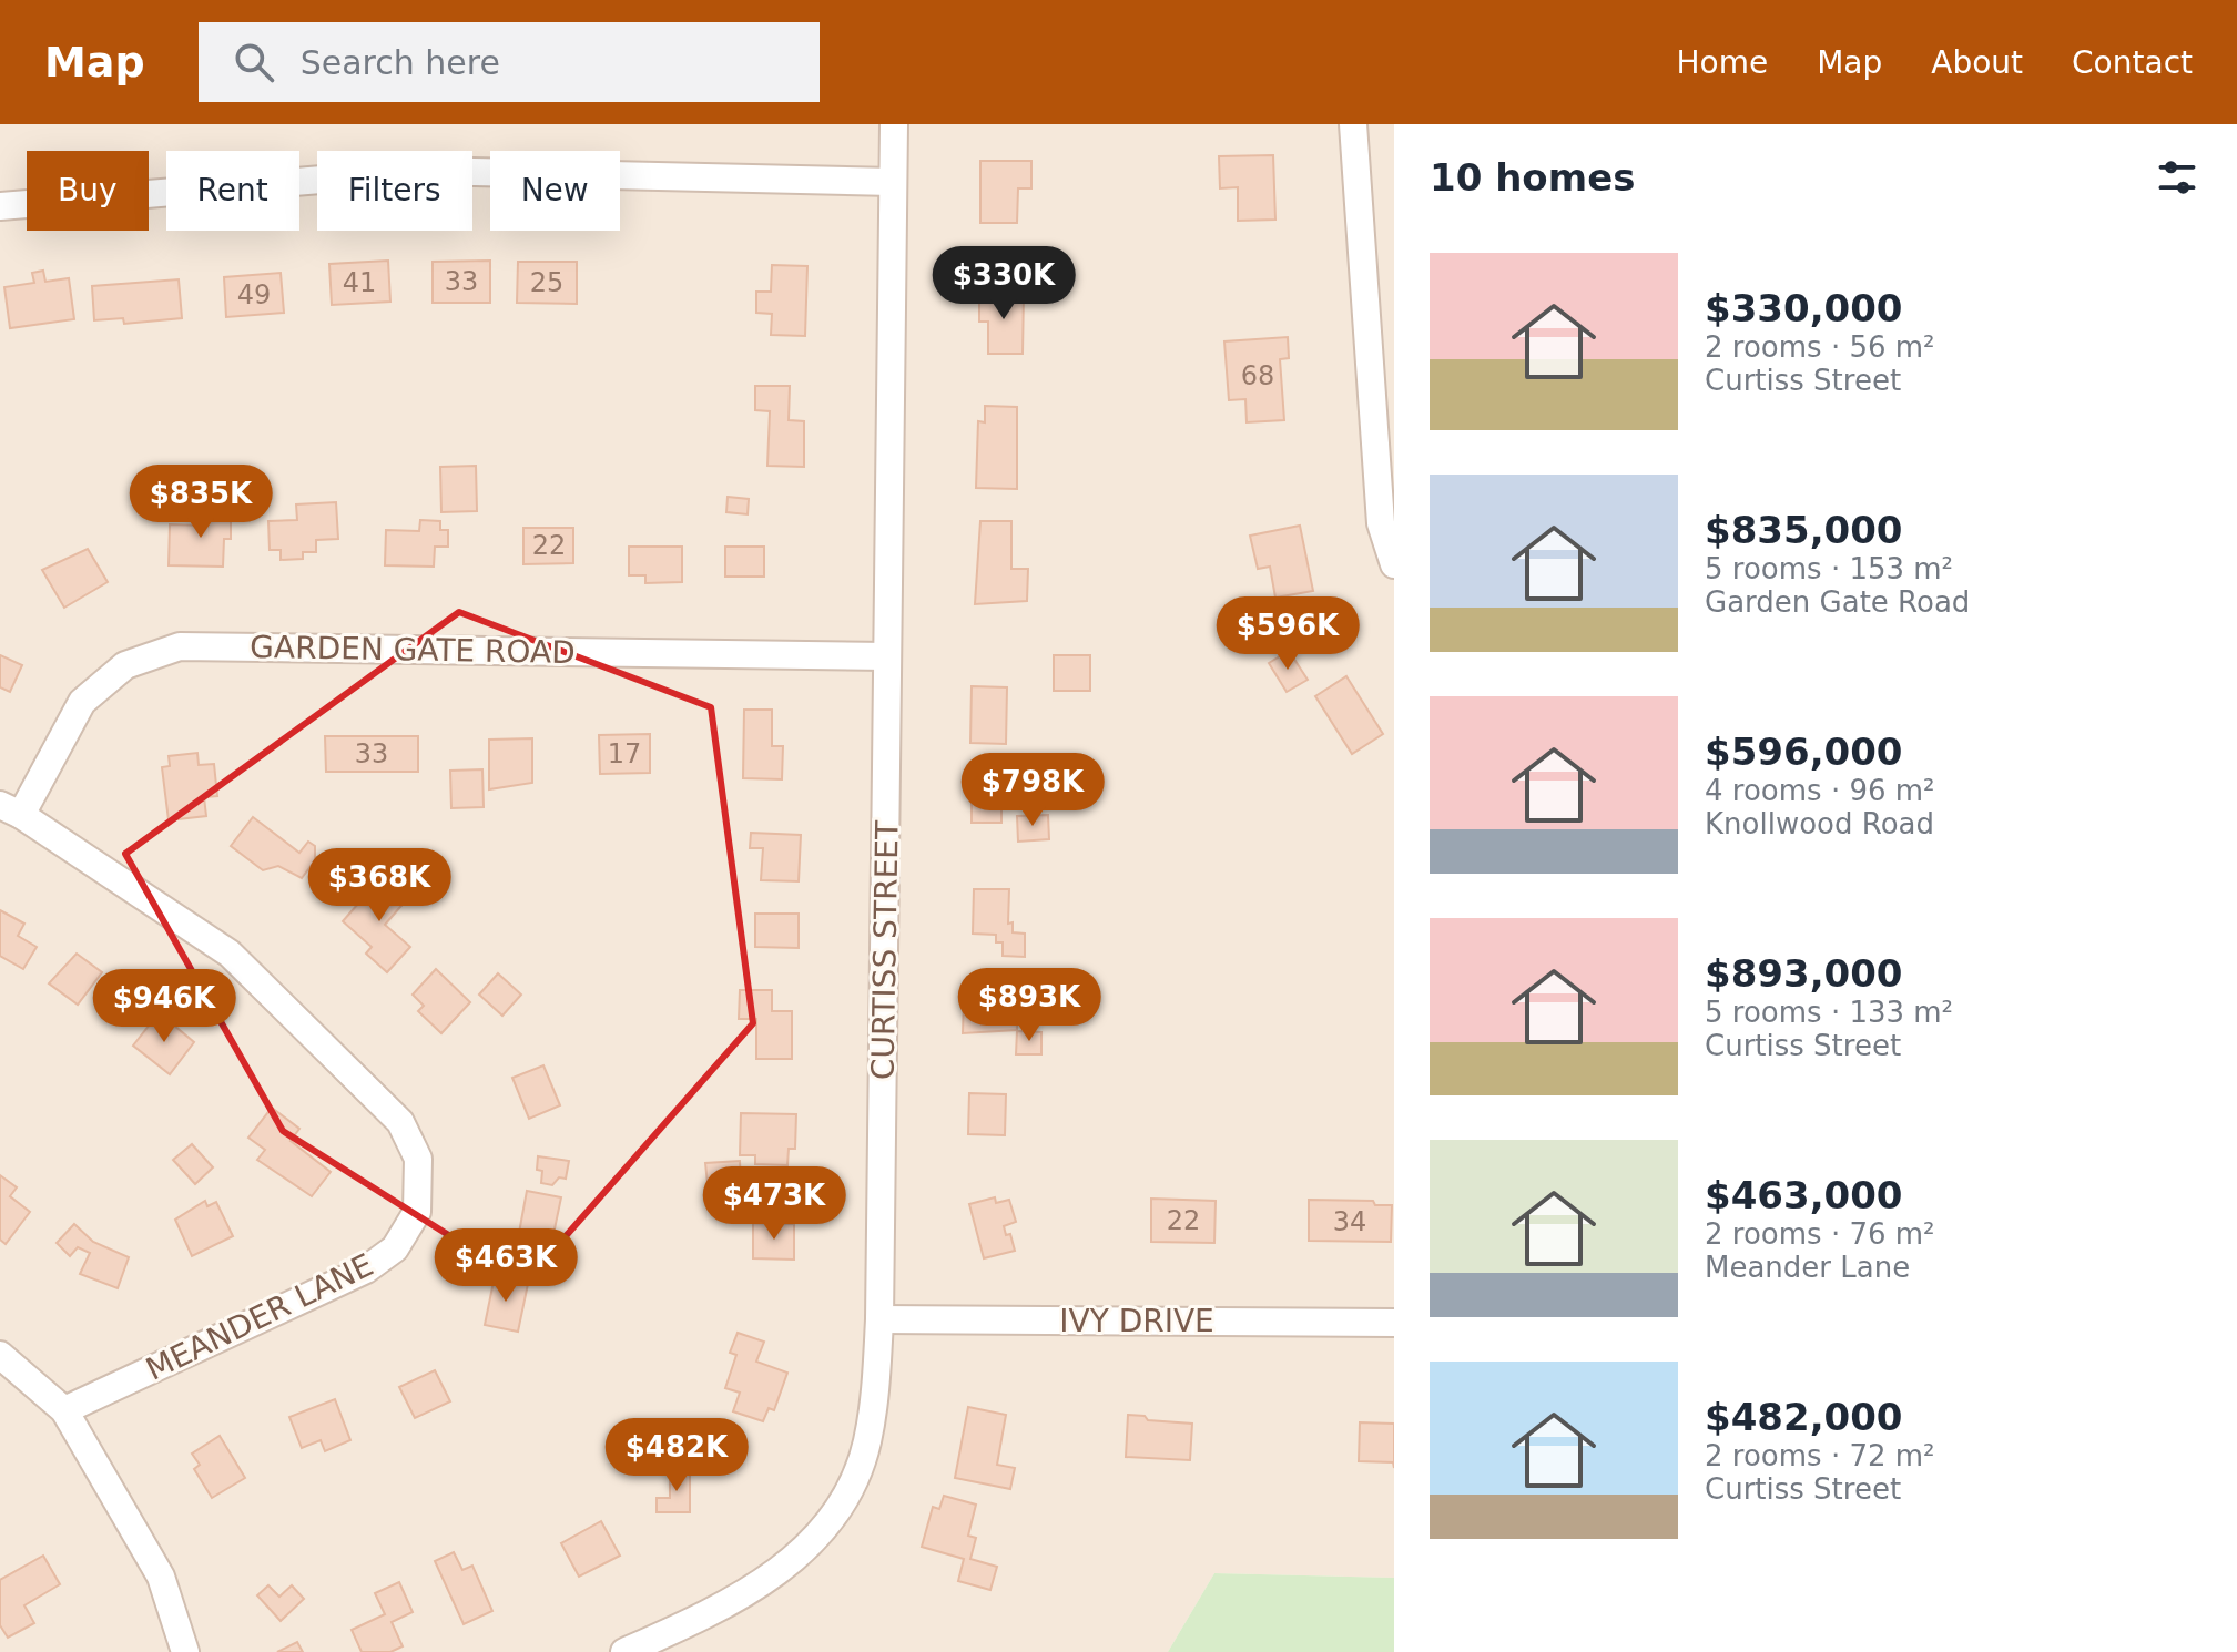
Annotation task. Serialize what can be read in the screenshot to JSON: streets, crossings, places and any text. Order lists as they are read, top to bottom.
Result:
{
  "streets": {
    "street": [
      "GARDEN GATE ROAD",
      "CURTISS STREET",
      "MEANDER LANE",
      "IVY DRIVE"
    ]
  },
  "crossings": [
    ["GARDEN GATE ROAD", "CURTISS STREET"],
    ["GARDEN GATE ROAD", "MEANDER LANE"],
    ["CURTISS STREET", "IVY DRIVE"]
  ],
  "house_numbers": [
    "33",
    "41",
    "25",
    "49",
    "68",
    "22",
    "33",
    "17",
    "22",
    "34"
  ],
  "page": {
    "header": "Map",
    "search": "Search here",
    "nav": [
      "Home",
      "Map",
      "About",
      "Contact"
    ],
    "heading": "10 homes",
    "chip": [
      "Buy",
      "Rent",
      "Filters",
      "New"
    ],
    "list": [
      {
        "name": "$330,000",
        "note": "2 rooms · 56 m² · Curtiss Street"
      },
      {
        "name": "$835,000",
        "note": "5 rooms · 153 m² · Garden Gate Road"
      },
      {
        "name": "$596,000",
        "note": "4 rooms · 96 m² · Knollwood Road"
      },
      {
        "name": "$893,000",
        "note": "5 rooms · 133 m² · Curtiss Street"
      },
      {
        "name": "$463,000",
        "note": "2 rooms · 76 m² · Meander Lane"
      },
      {
        "name": "$482,000",
        "note": "2 rooms · 72 m² · Curtiss Street"
      }
    ],
    "price": [
      "$330K",
      "$835K",
      "$596K",
      "$798K",
      "$368K",
      "$893K",
      "$946K",
      "$473K",
      "$463K",
      "$482K"
    ]
  }
}
